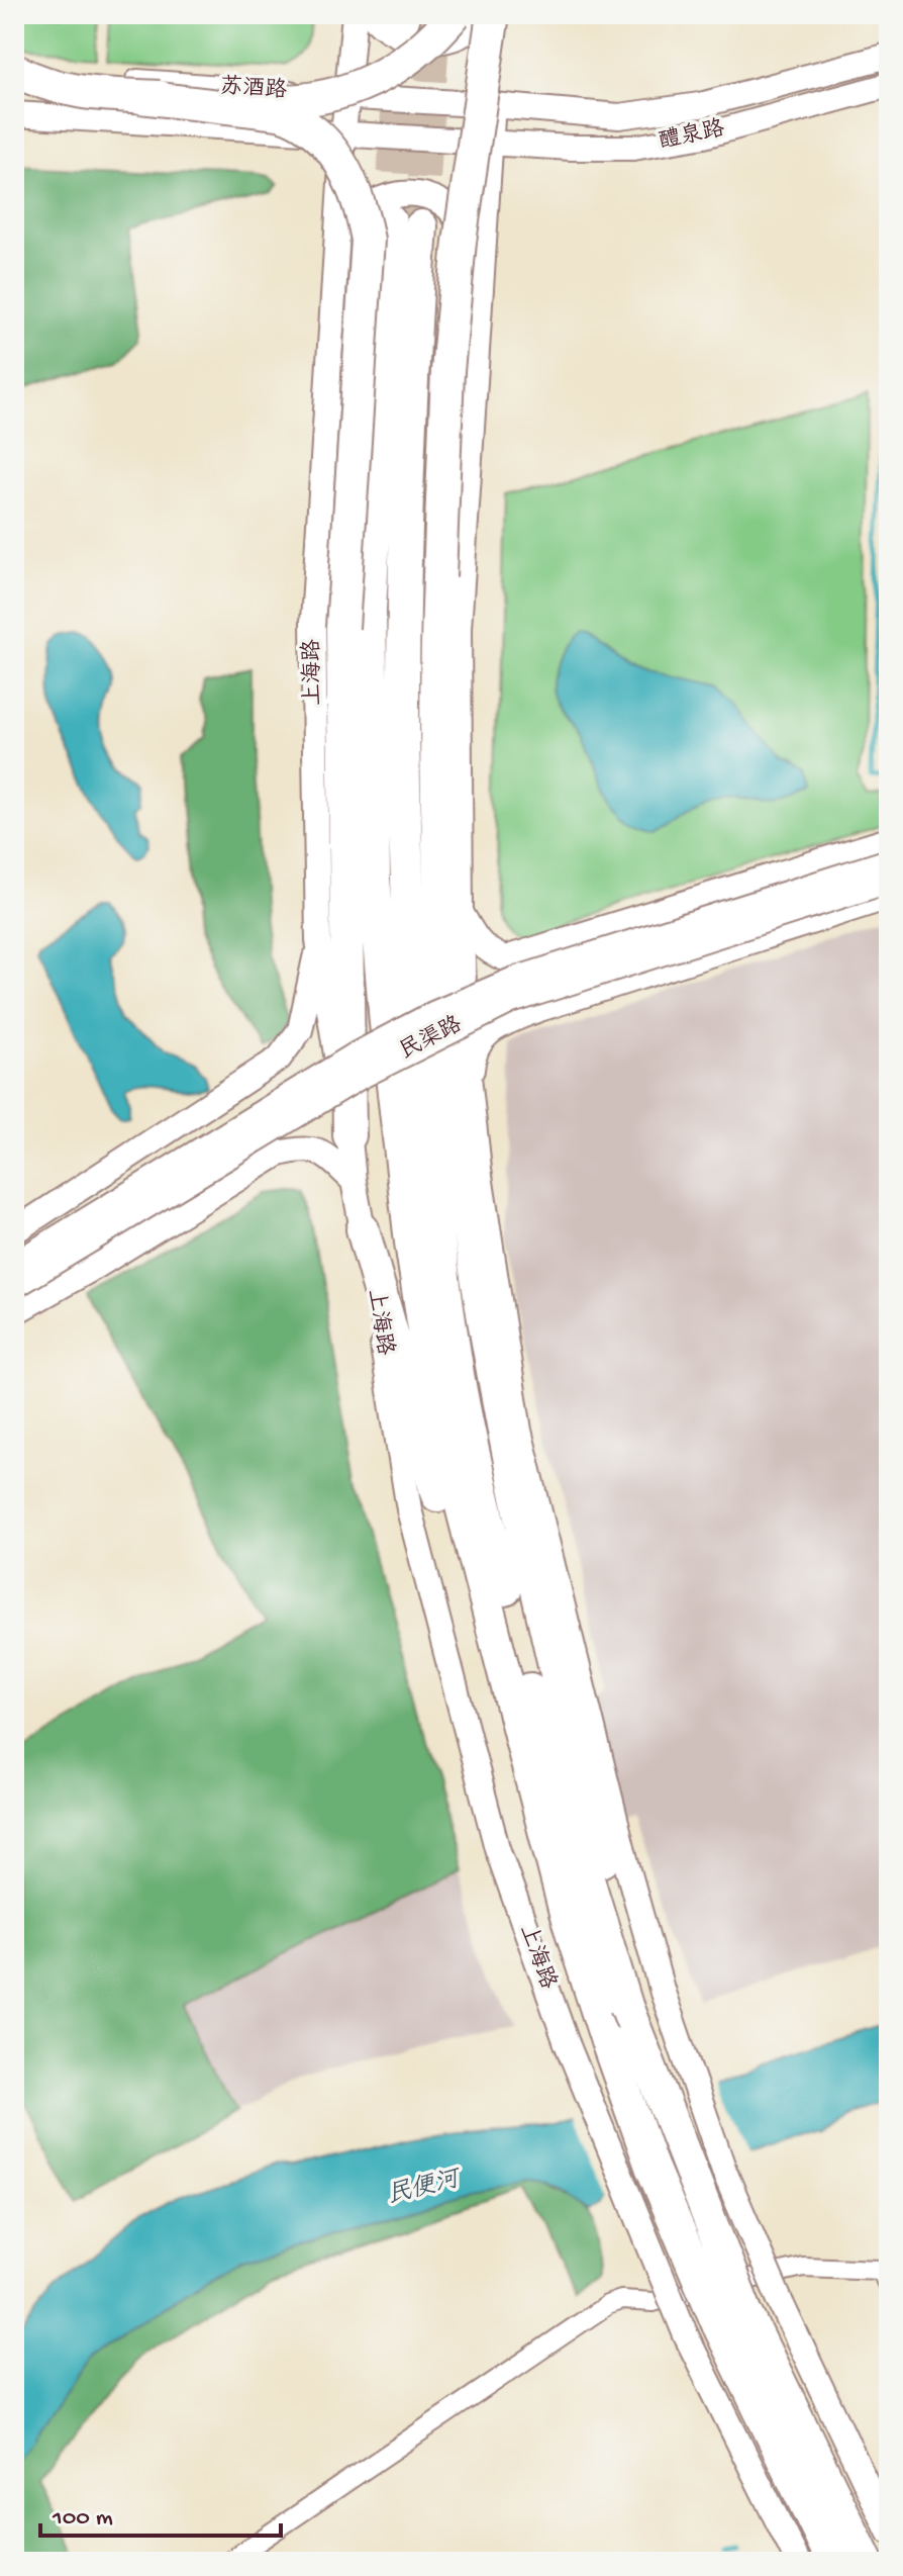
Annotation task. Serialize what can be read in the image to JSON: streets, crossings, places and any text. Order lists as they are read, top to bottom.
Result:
{
  "streets": {
    "highway": ["上海路"],
    "main road": ["苏酒路", "醴泉路", "民渠路"]
  },
  "crossings": [
    ["苏酒路", "醴泉路"],
    ["苏酒路", "上海路"],
    ["醴泉路", "上海路"]
  ],
  "water": ["民便河"],
  "scale_bar": "100 m"
}
